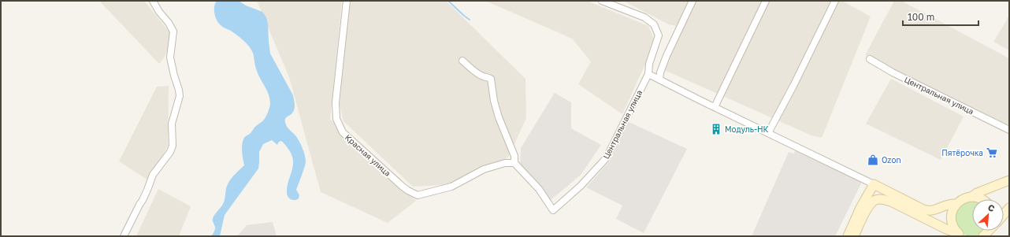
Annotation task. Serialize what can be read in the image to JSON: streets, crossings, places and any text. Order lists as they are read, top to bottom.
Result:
{
  "streets": {
    "street": ["Центральная улица", "Красная улица"]
  },
  "crossings": [
    ["Центральная улица", "Красная улица"]
  ],
  "places": {
    "building": ["Модуль-НК"],
    "supermarket": ["Пятёрочка"],
    "shop": ["Ozon"]
  },
  "scale_bar": "100 m",
  "north": "top right"
}
